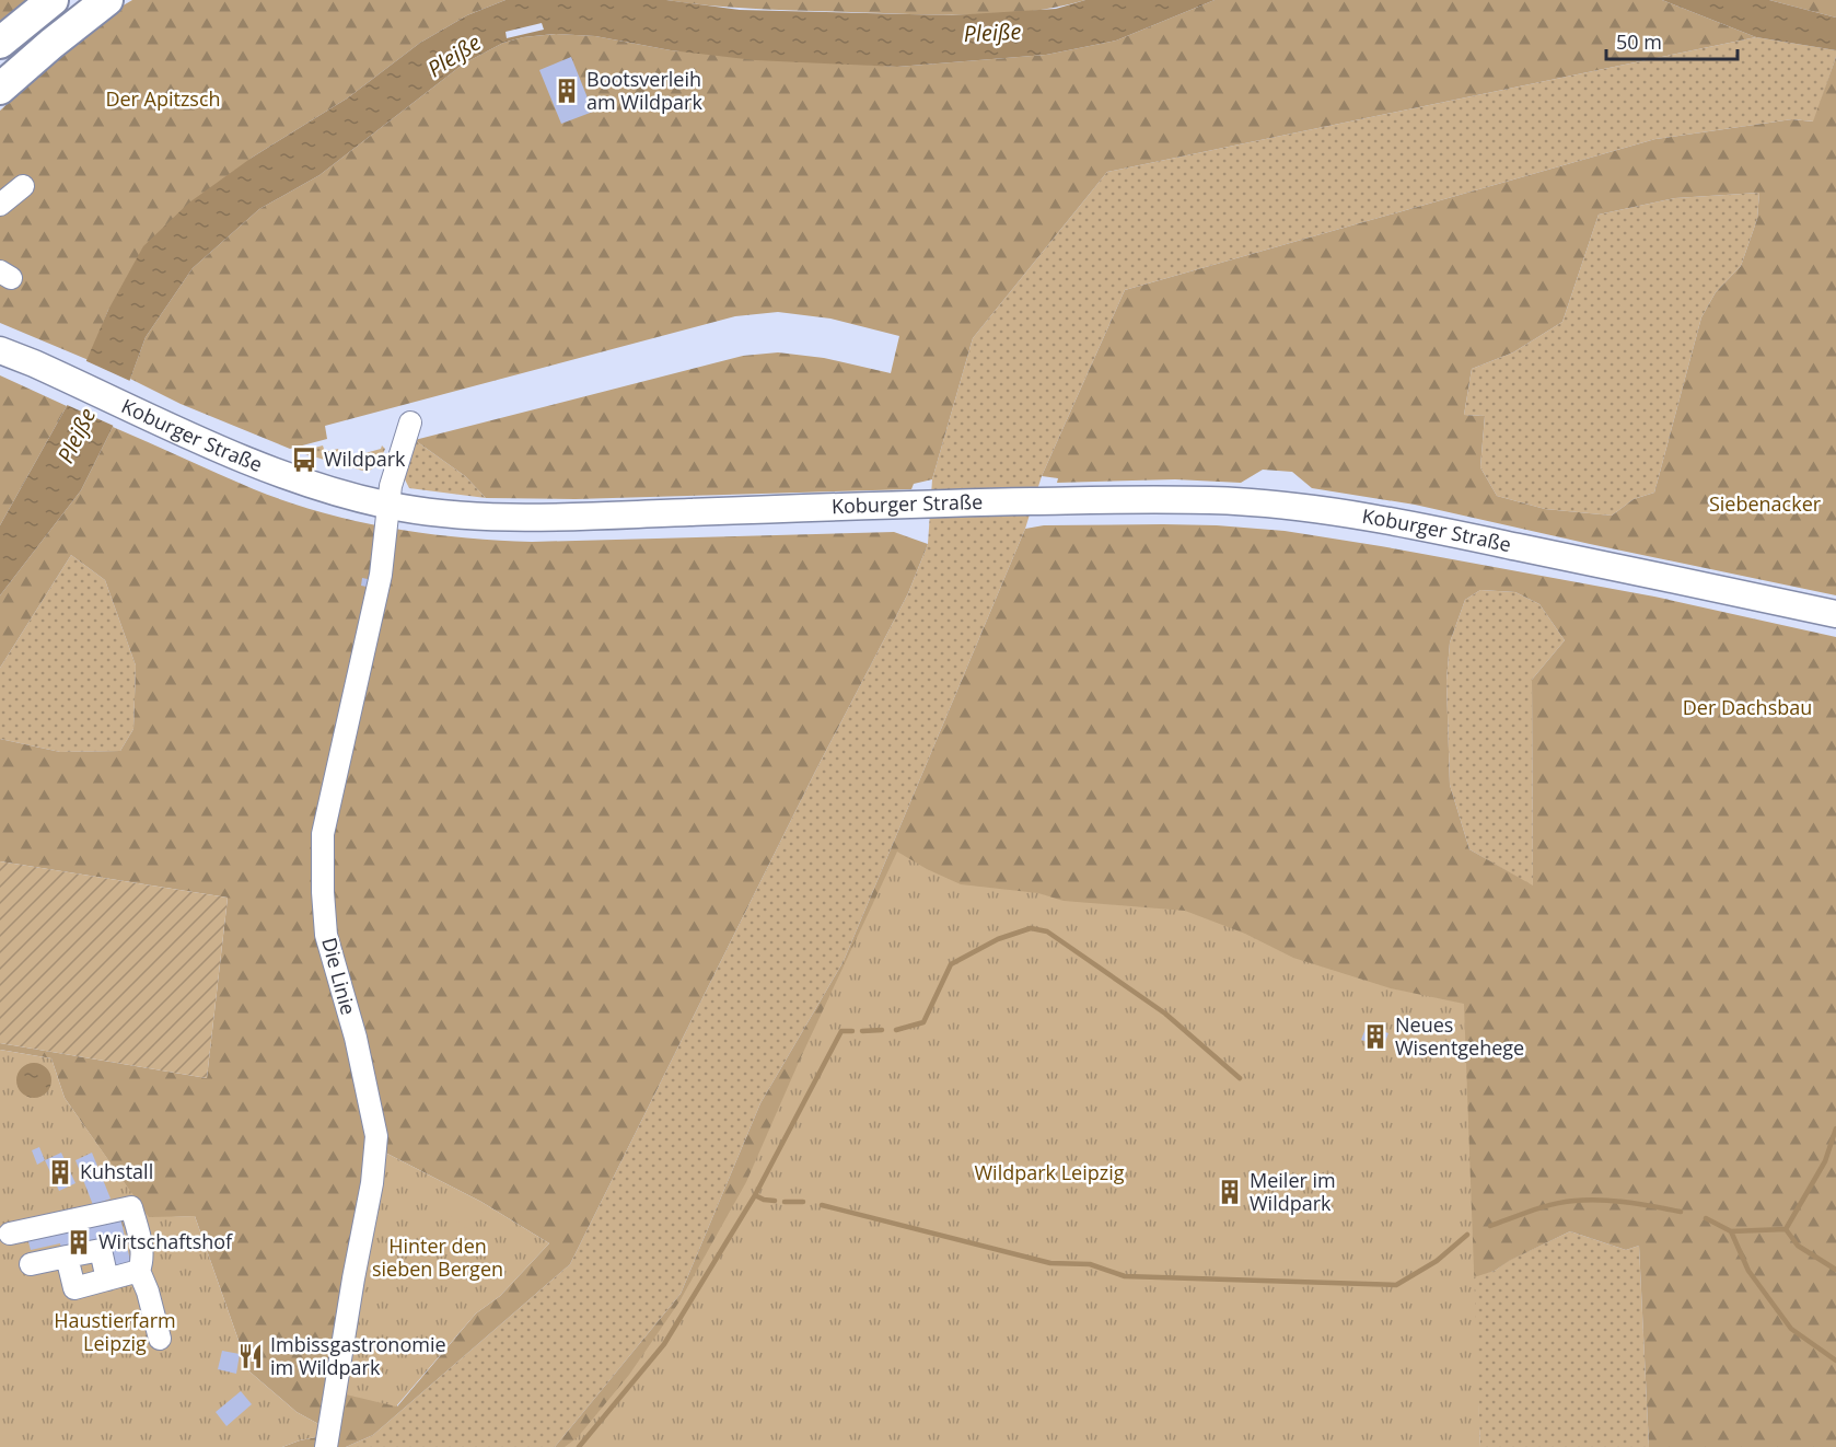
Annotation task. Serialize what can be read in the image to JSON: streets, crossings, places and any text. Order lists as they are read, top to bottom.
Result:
{
  "streets": {
    "main road": ["Koburger Straße"],
    "lane": ["Die Linie"]
  },
  "crossings": [
    ["Koburger Straße", "Die Linie"]
  ],
  "water": ["Pleiße"],
  "parks": [
    "Der Apitzsch",
    "Siebenacker",
    "Der Dachsbau",
    "Wildpark Leipzig",
    "Hinter den sieben Bergen",
    "Haustierfarm Leipzig"
  ],
  "places": {
    "building": [
      "Bootsverleih am Wildpark",
      "Neues Wisentgehege",
      "Kuhstall",
      "Meiler im Wildpark",
      "Wirtschaftshof"
    ],
    "bus stop": ["Wildpark"],
    "restaurant": ["Imbissgastronomie im Wildpark"]
  },
  "scale_bar": "50 m"
}
